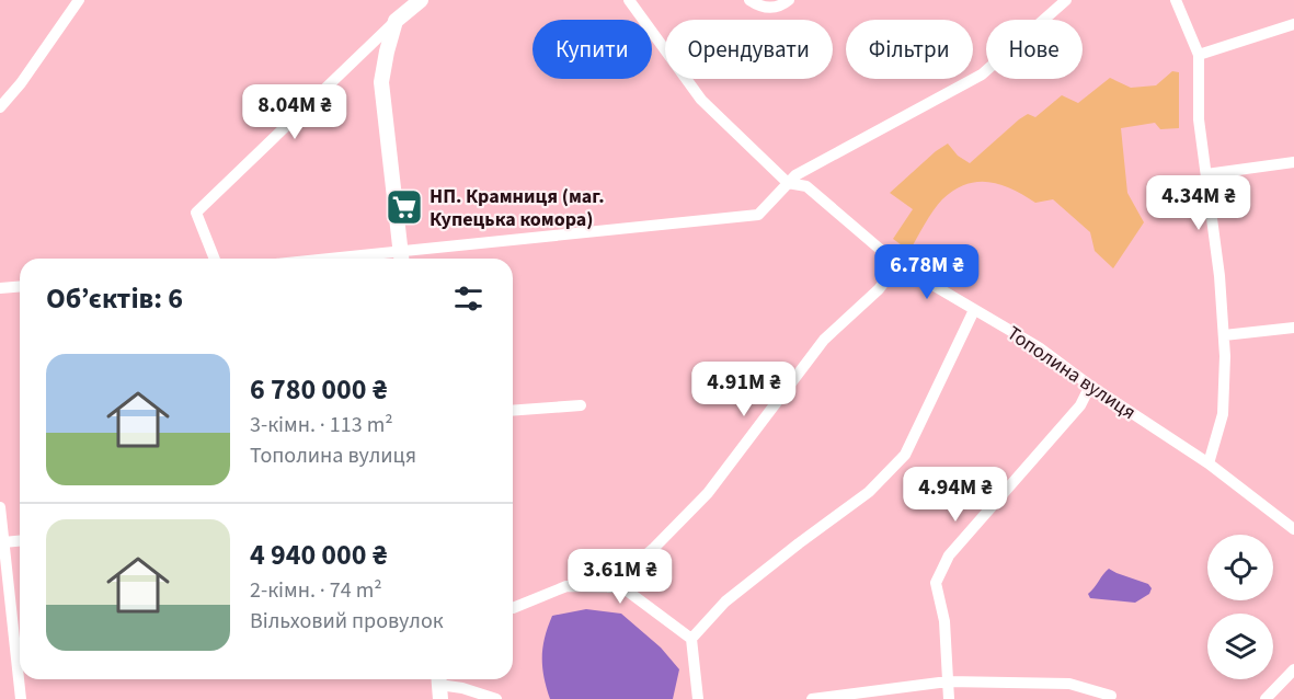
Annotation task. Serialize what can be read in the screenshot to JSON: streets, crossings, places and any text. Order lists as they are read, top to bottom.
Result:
{
  "streets": {
    "street": ["Тополина вулиця"]
  },
  "places": {
    "supermarket": ["НП. Крамниця (маг. Купецька комора)"]
  },
  "page": {
    "chip": [
      "Купити",
      "Орендувати",
      "Фільтри",
      "Нове"
    ],
    "price": [
      "8.04M ₴",
      "4.34M ₴",
      "6.78M ₴",
      "4.91M ₴",
      "4.94M ₴",
      "3.61M ₴"
    ],
    "heading": "Об’єктів: 6",
    "list": [
      {
        "name": "6 780 000 ₴",
        "note": "3-кімн. · 113 m² · Тополина вулиця"
      },
      {
        "name": "4 940 000 ₴",
        "note": "2-кімн. · 74 m² · Вільховий провулок"
      }
    ]
  }
}
